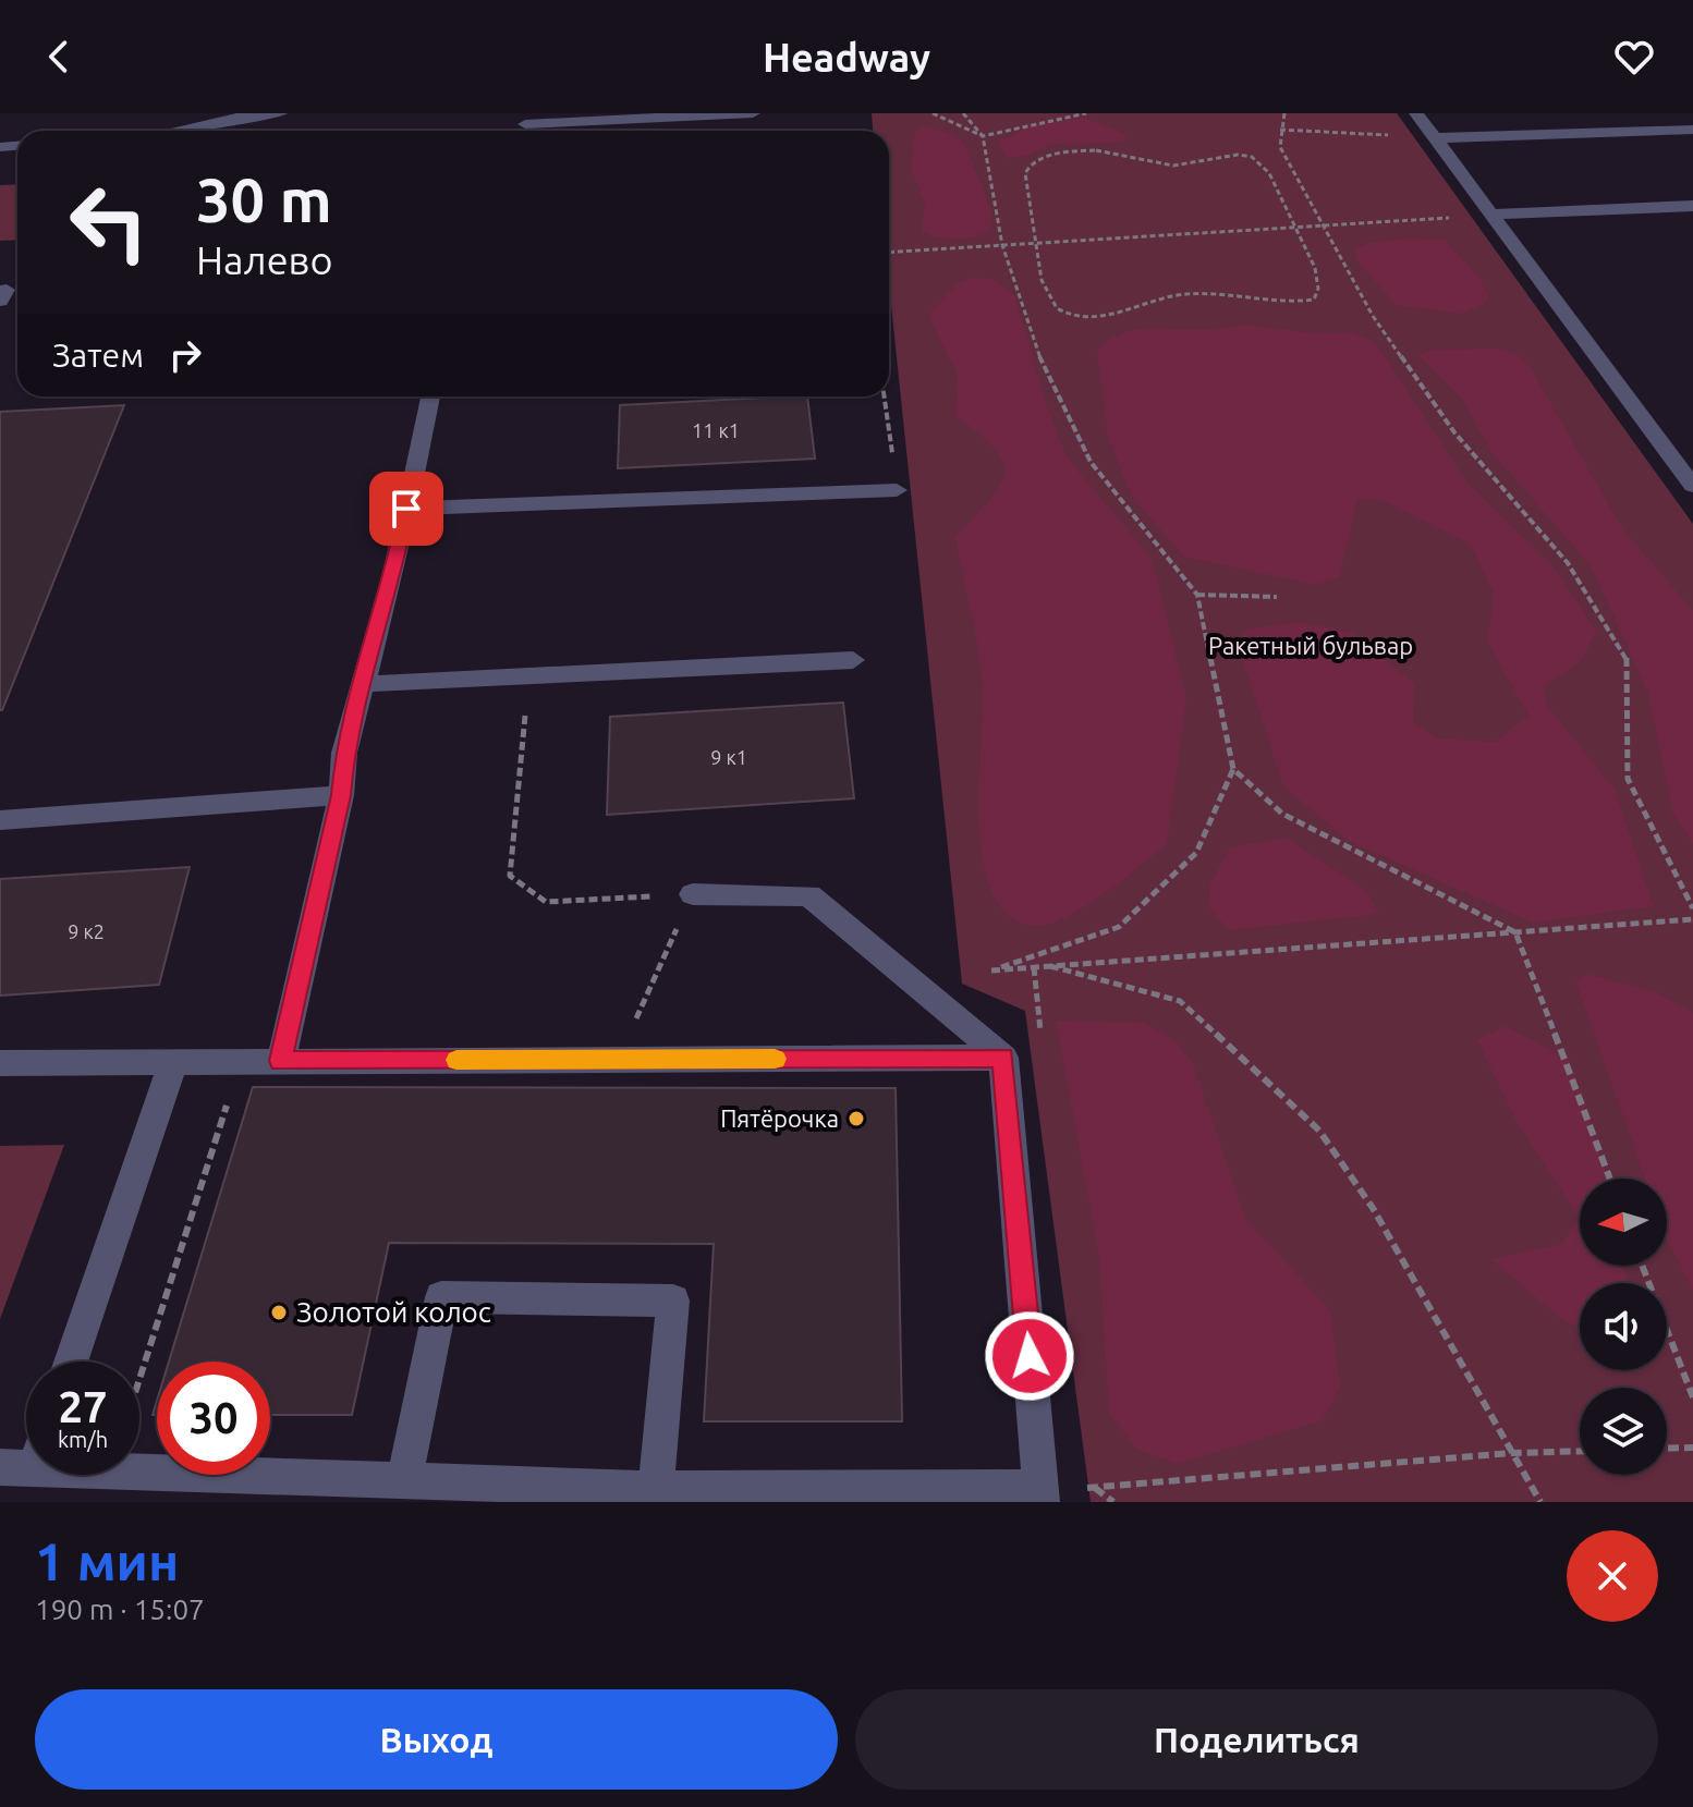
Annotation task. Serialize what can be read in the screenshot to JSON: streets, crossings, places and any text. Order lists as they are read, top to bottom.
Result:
{
  "parks": ["Ракетный бульвар"],
  "places": ["Пятёрочка", "Золотой колос"],
  "house_numbers": ["11 к1", "9 к1", "9 к2"],
  "north": "left",
  "page": {
    "header": "Headway",
    "turn": ["30 m", "Налево"],
    "then": "Затем",
    "speed": "27 km/h",
    "limit": "30",
    "heading": ["1 мин", "190 m · 15:07"],
    "buttons": ["Выход", "Поделиться"]
  }
}
